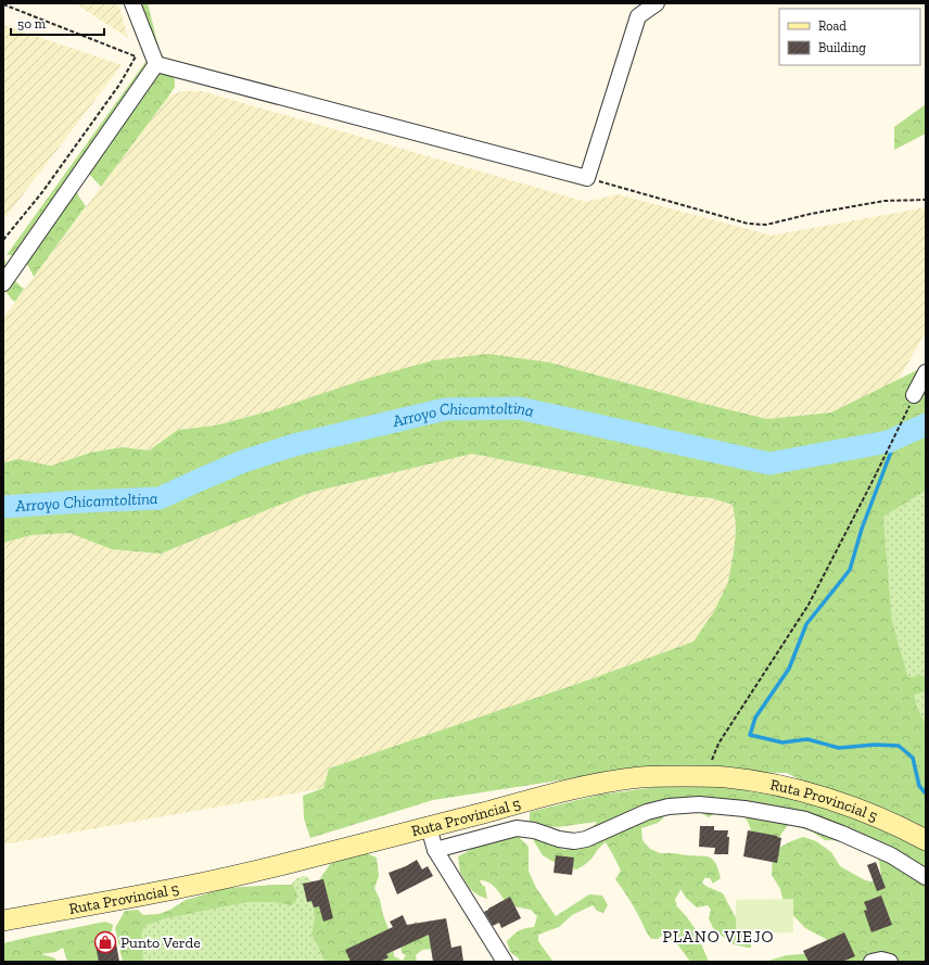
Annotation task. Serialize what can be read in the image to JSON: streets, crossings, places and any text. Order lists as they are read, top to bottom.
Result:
{
  "streets": {
    "main road": ["Ruta Provincial 5"]
  },
  "districts": ["PLANO VIEJO"],
  "water": ["Arroyo Chicamtoltina"],
  "places": {
    "shop": ["Punto Verde"]
  },
  "legend": ["Road", "Building"],
  "scale_bar": "50 m"
}
